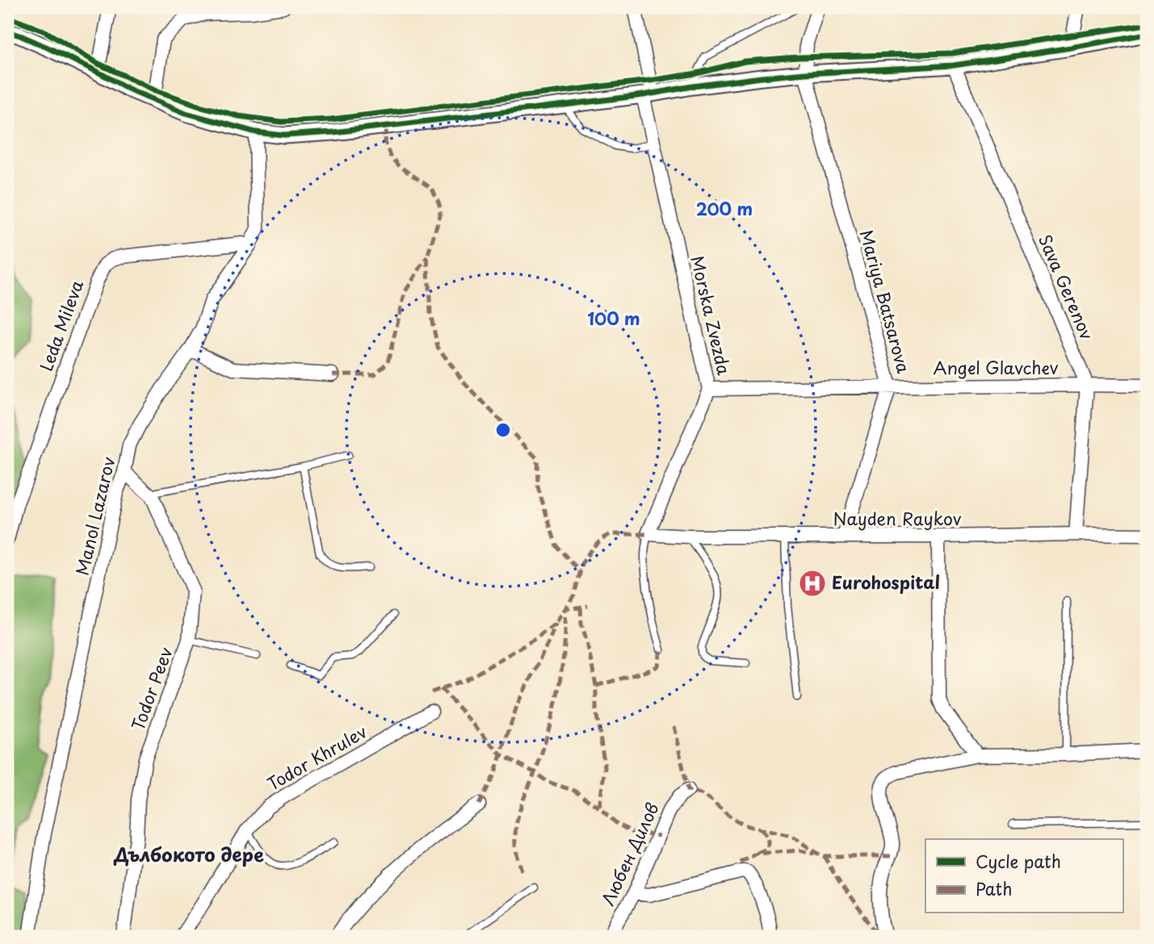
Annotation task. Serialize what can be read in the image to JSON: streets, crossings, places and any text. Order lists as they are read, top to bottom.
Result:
{
  "streets": {
    "street": [
      "Sava Gerenov",
      "Mariya Batsarova",
      "Morska Zvezda",
      "Leda Mileva",
      "Angel Glavchev",
      "Manol Lazarov",
      "Nayden Raykov",
      "Todor Peev",
      "Todor Khrulev",
      "Любен Дилов"
    ]
  },
  "crossings": [
    ["Sava Gerenov", "Angel Glavchev"],
    ["Sava Gerenov", "Nayden Raykov"],
    ["Mariya Batsarova", "Angel Glavchev"],
    ["Mariya Batsarova", "Nayden Raykov"],
    ["Morska Zvezda", "Angel Glavchev"],
    ["Morska Zvezda", "Nayden Raykov"],
    ["Leda Mileva", "Manol Lazarov"],
    ["Manol Lazarov", "Todor Peev"]
  ],
  "districts": ["Дълбокото дере"],
  "places": {
    "hospital": ["Eurohospital"]
  },
  "legend": ["Cycle path", "Path"],
  "rings": ["200 m", "100 m"]
}
